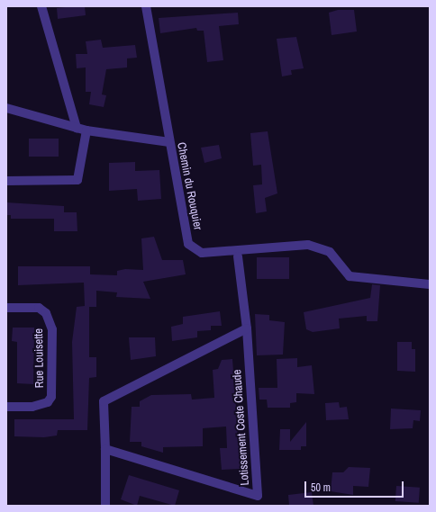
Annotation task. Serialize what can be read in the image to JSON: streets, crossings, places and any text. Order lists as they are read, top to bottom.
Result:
{
  "streets": {
    "street": ["Chemin du Rouquier", "Rue Louisette", "Lotissement Coste Chaude"]
  },
  "scale_bar": "50 m"
}
